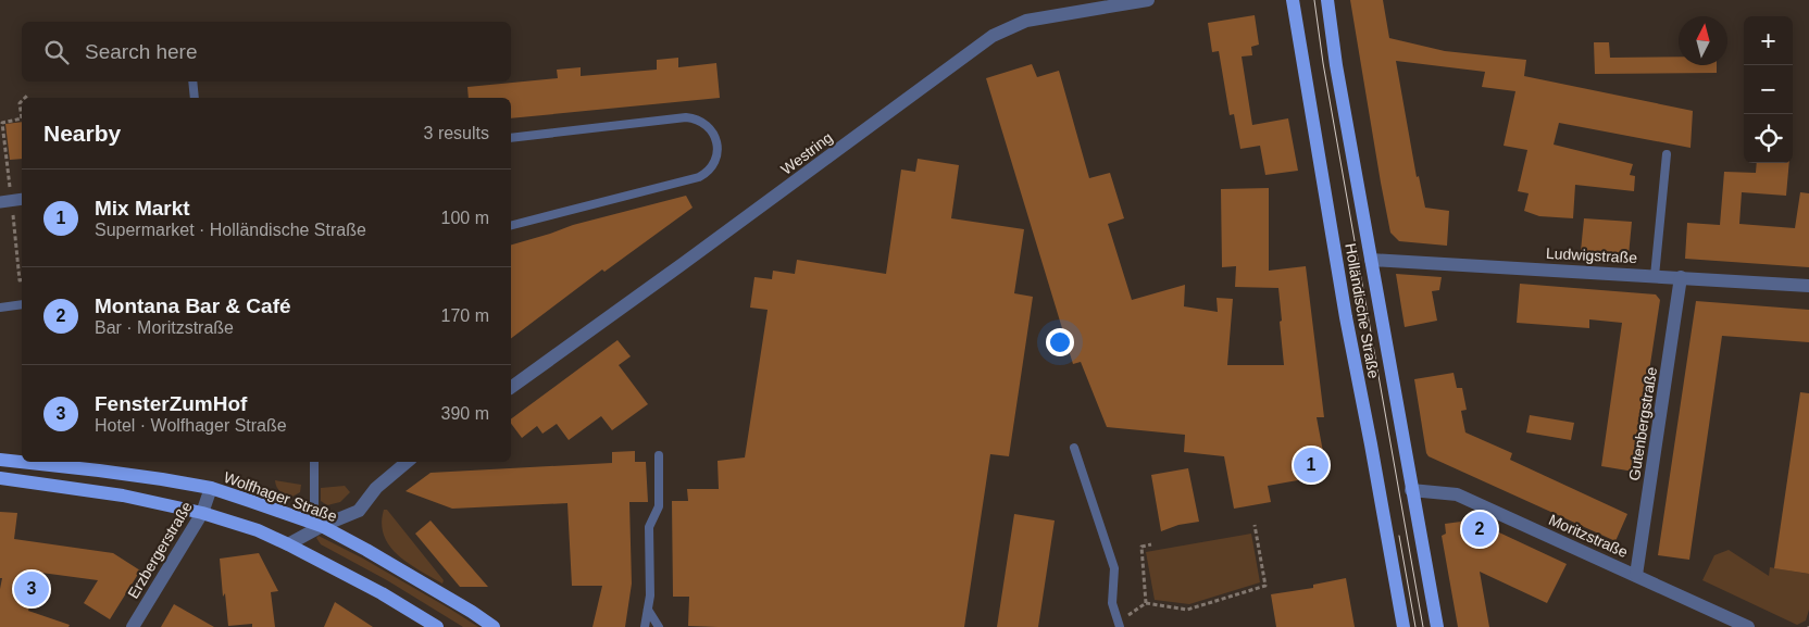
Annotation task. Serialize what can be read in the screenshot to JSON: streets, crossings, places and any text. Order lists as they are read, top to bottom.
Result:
{
  "streets": {
    "main road": ["Holländische Straße", "Wolfhager Straße"],
    "street": [
      "Westring",
      "Ludwigstraße",
      "Gutenbergstraße",
      "Moritzstraße",
      "Erzbergerstraße"
    ]
  },
  "crossings": [
    ["Ludwigstraße", "Holländische Straße"],
    ["Ludwigstraße", "Gutenbergstraße"],
    ["Holländische Straße", "Moritzstraße"],
    ["Gutenbergstraße", "Moritzstraße"],
    ["Wolfhager Straße", "Erzbergerstraße"]
  ],
  "north": "top",
  "page": {
    "map_buttons": ["+", "−"],
    "search": "Search here",
    "heading": ["Nearby", "3 results"],
    "list": [
      {
        "mark": "1",
        "name": "Mix Markt",
        "note": "Supermarket · Holländische Straße",
        "value": "100 m"
      },
      {
        "mark": "2",
        "name": "Montana Bar & Café",
        "note": "Bar · Moritzstraße",
        "value": "170 m"
      },
      {
        "mark": "3",
        "name": "FensterZumHof",
        "note": "Hotel · Wolfhager Straße",
        "value": "390 m"
      }
    ],
    "pins": ["1", "2", "3"]
  }
}
